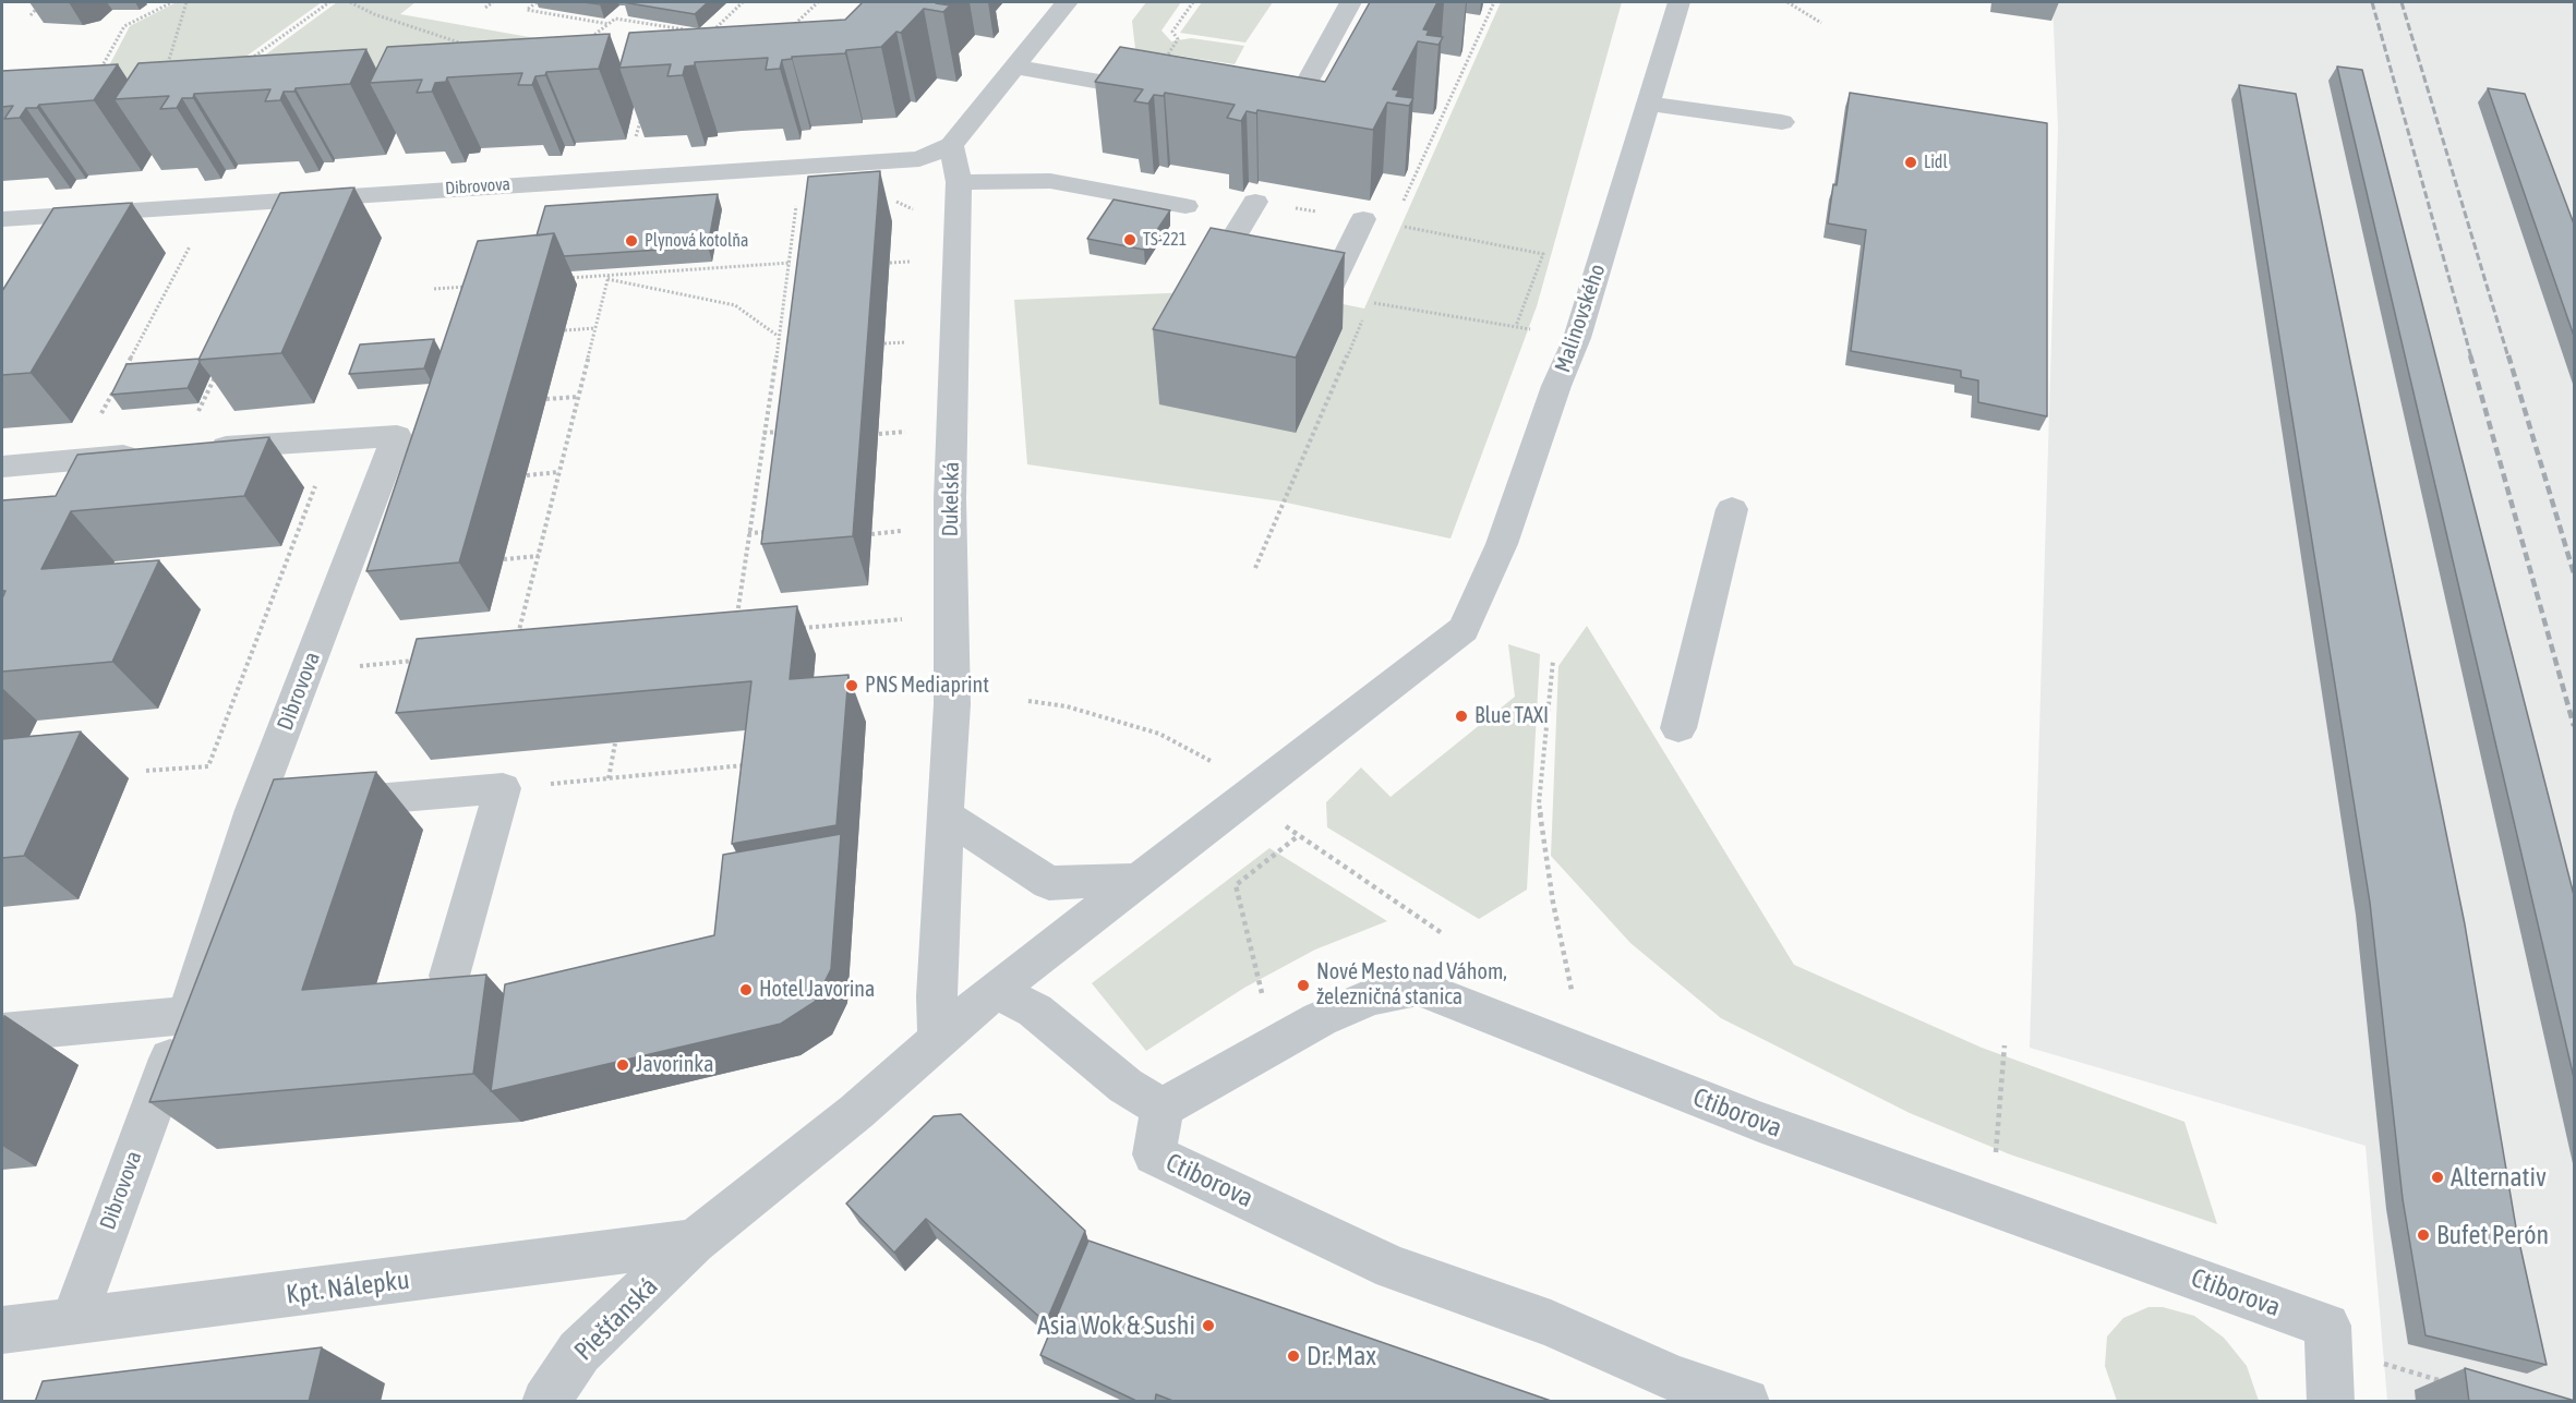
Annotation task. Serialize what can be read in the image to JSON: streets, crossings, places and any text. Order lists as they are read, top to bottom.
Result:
{
  "streets": {
    "street": [
      "Dibrovova",
      "Malinovského",
      "Dukelská",
      "Ctiborova",
      "Kpt. Nálepku",
      "Piešťanská"
    ]
  },
  "crossings": [
    ["Dibrovova", "Dukelská"],
    ["Dibrovova", "Kpt. Nálepku"],
    ["Malinovského", "Piešťanská"],
    ["Dukelská", "Piešťanská"],
    ["Kpt. Nálepku", "Piešťanská"]
  ],
  "places": [
    "Lidl",
    "TS-221",
    "Plynová kotolňa",
    "PNS Mediaprint",
    "Blue TAXI",
    "Nové Mesto nad Váhom, železničná stanica",
    "Hotel Javorina",
    "Javorinka",
    "Alternativ",
    "Bufet Perón",
    "Asia Wok & Sushi",
    "Dr. Max"
  ]
}
